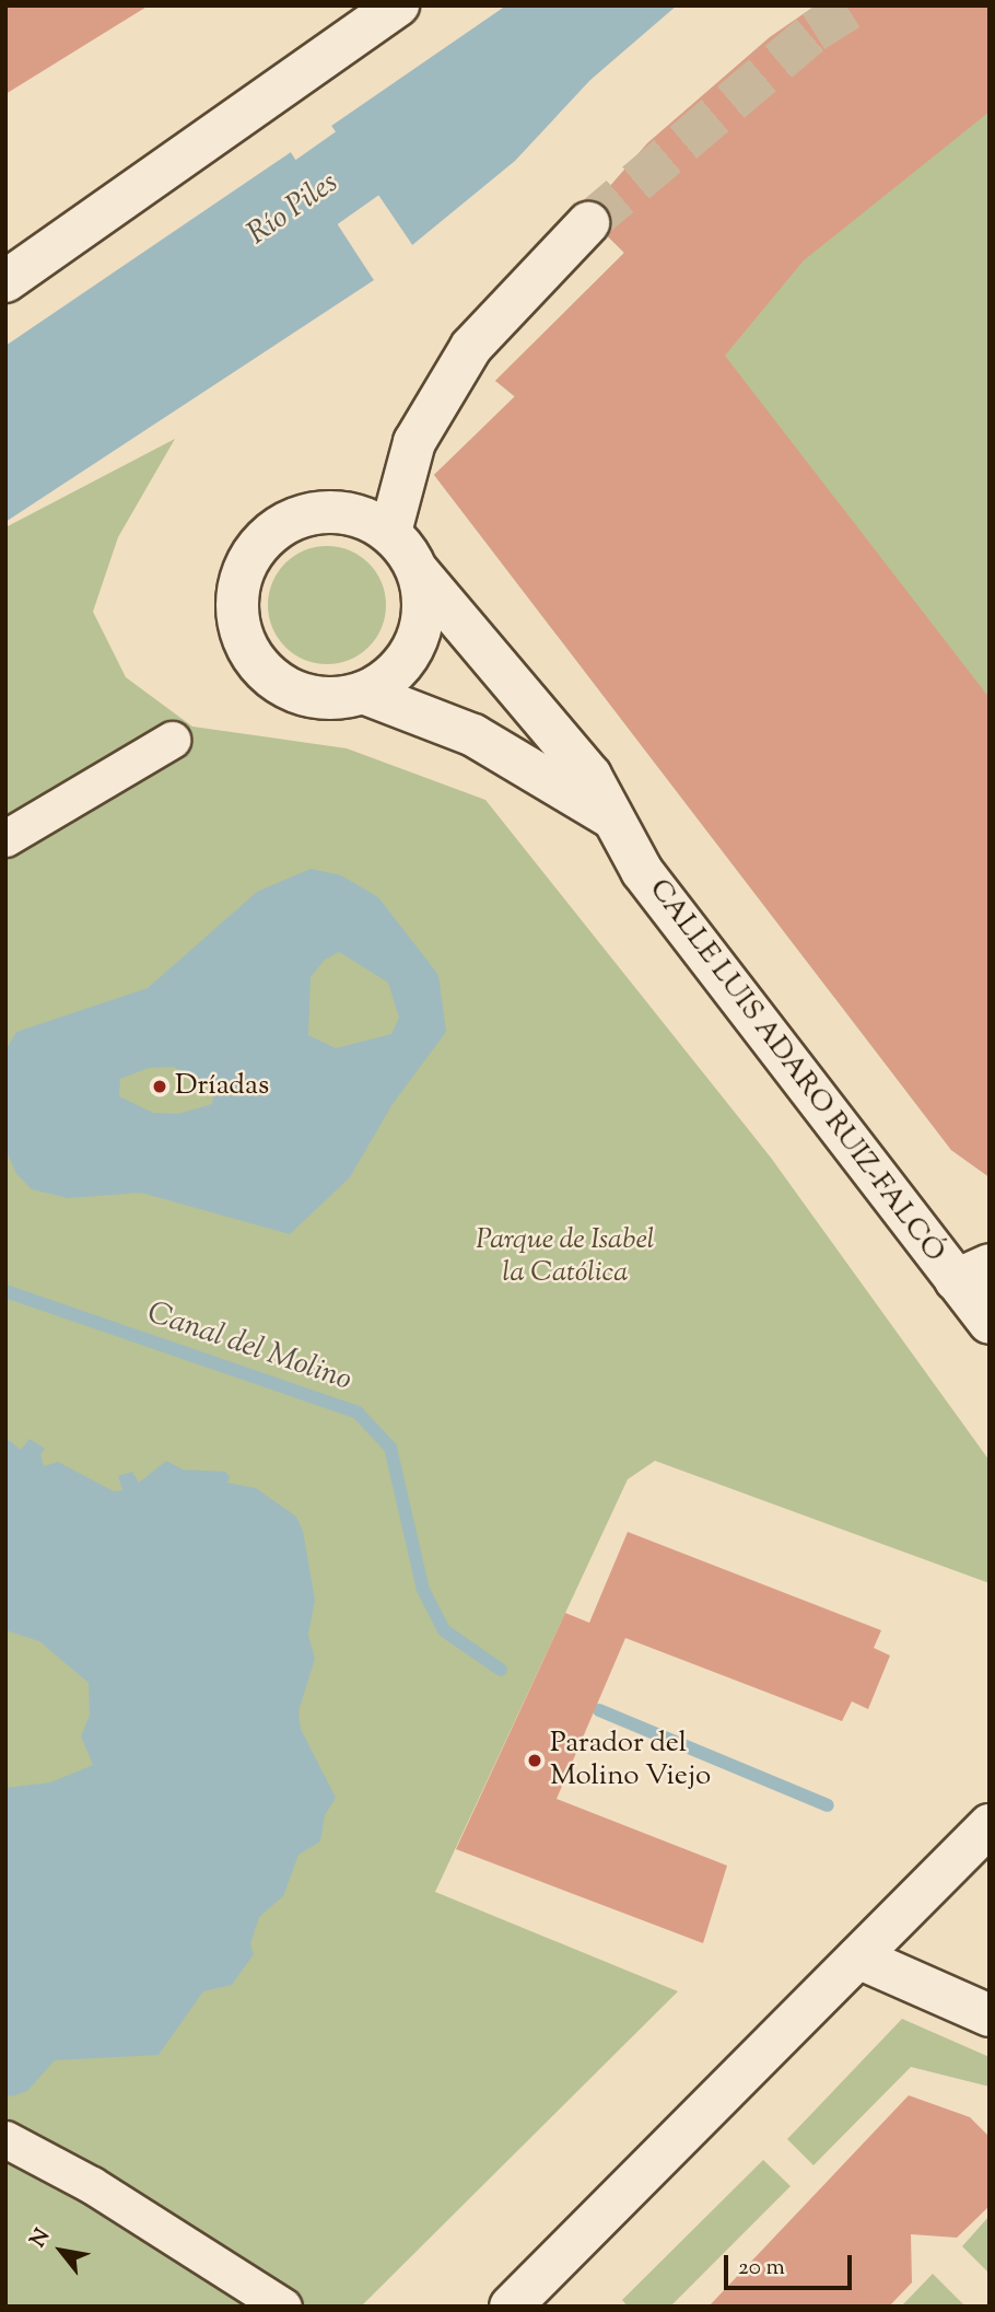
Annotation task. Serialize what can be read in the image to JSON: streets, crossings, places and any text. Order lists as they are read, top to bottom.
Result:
{
  "streets": {
    "street": ["CALLE LUIS ADARO RUIZ-FALCÓ"]
  },
  "water": ["Río Piles", "Canal del Molino"],
  "parks": ["Parque de Isabel la Católica"],
  "places": ["Dríadas", "Parador del Molino Viejo"],
  "scale_bar": "20 m",
  "north": "top left"
}
